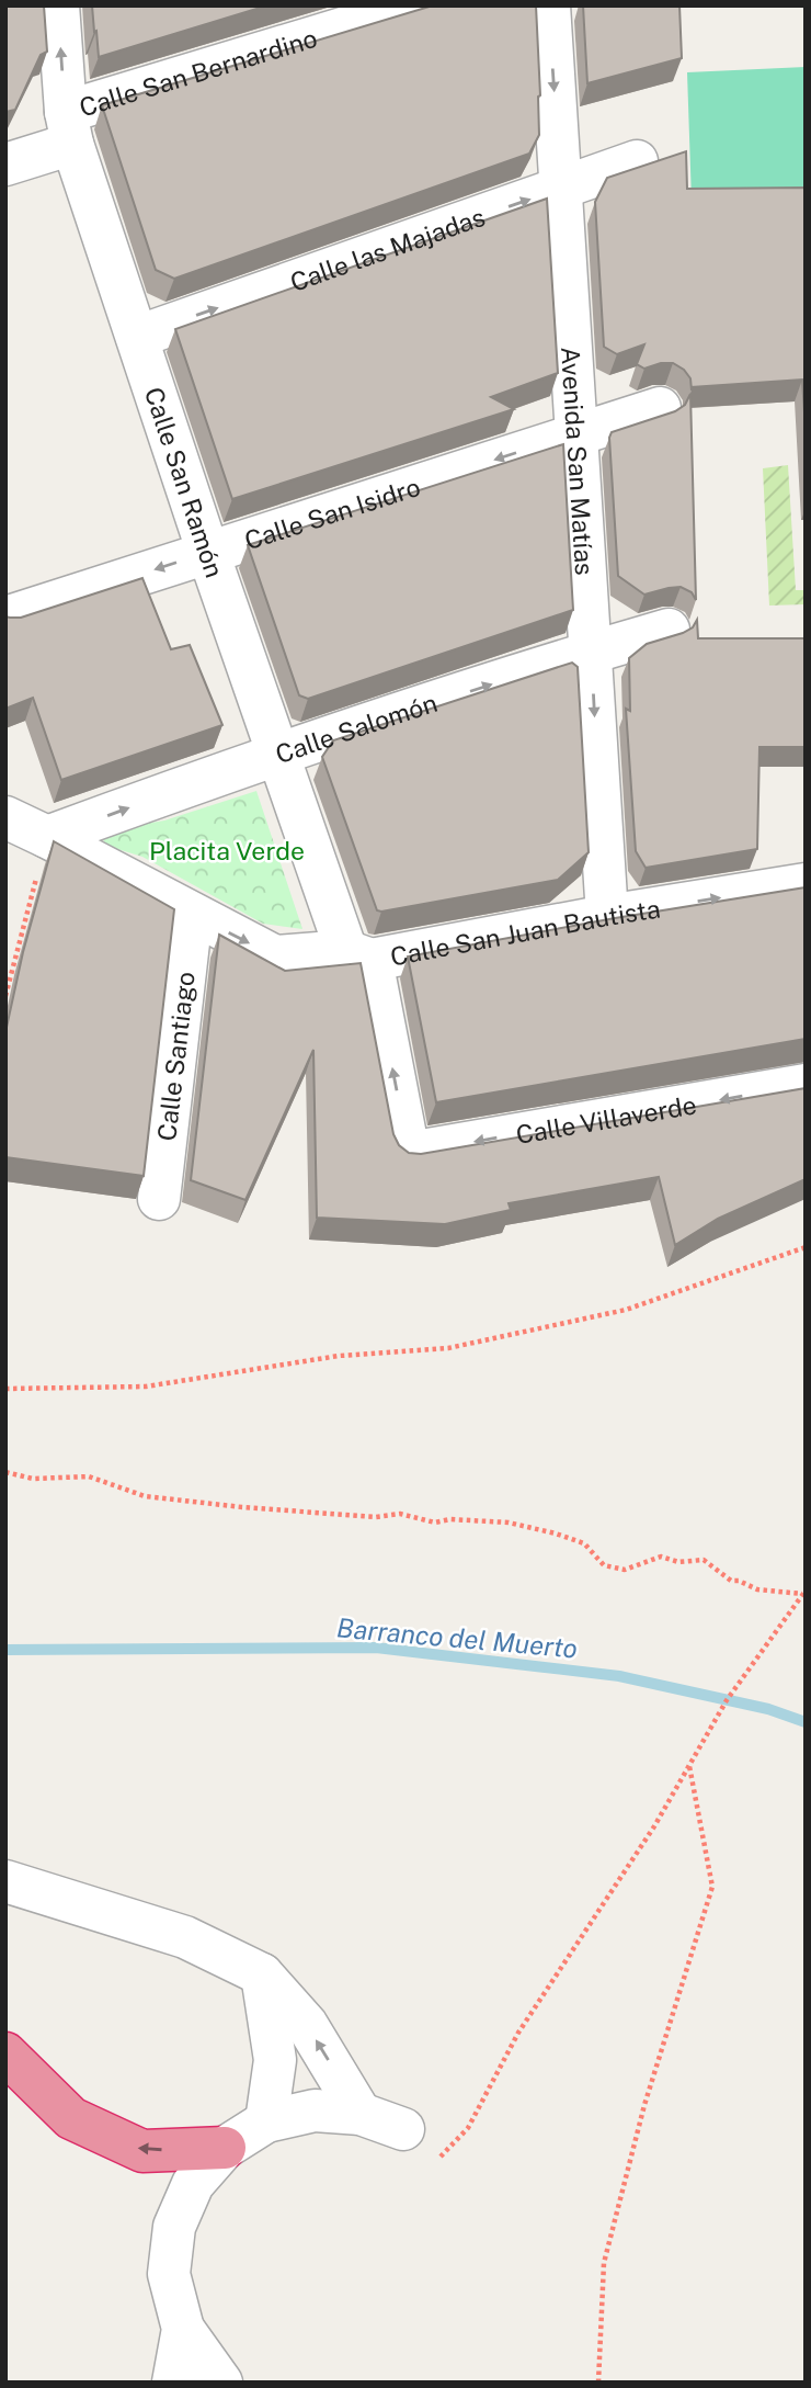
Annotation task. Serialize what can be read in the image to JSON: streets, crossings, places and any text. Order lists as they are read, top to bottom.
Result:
{
  "streets": {
    "street": [
      "Calle San Bernardino",
      "Calle las Majadas",
      "Avenida San Matías",
      "Calle San Ramón",
      "Calle San Isidro",
      "Calle Salomón",
      "Calle San Juan Bautista",
      "Calle Santiago",
      "Calle Villaverde"
    ]
  },
  "crossings": [
    ["Calle San Bernardino", "Calle San Ramón"],
    ["Calle las Majadas", "Avenida San Matías"],
    ["Calle las Majadas", "Calle San Ramón"],
    ["Avenida San Matías", "Calle San Isidro"],
    ["Avenida San Matías", "Calle Salomón"],
    ["Avenida San Matías", "Calle San Juan Bautista"],
    ["Calle San Ramón", "Calle San Isidro"],
    ["Calle San Ramón", "Calle Salomón"],
    ["Calle San Ramón", "Calle San Juan Bautista"],
    ["Calle San Ramón", "Calle Villaverde"],
    ["Calle Salomón", "Calle San Juan Bautista"],
    ["Calle San Juan Bautista", "Calle Santiago"]
  ],
  "one_way": [
    "Calle las Majadas",
    "Avenida San Matías",
    "Calle San Isidro",
    "Calle Salomón",
    "Calle San Juan Bautista",
    "Calle Villaverde"
  ],
  "water": ["Barranco del Muerto"],
  "parks": ["Placita Verde"]
}
